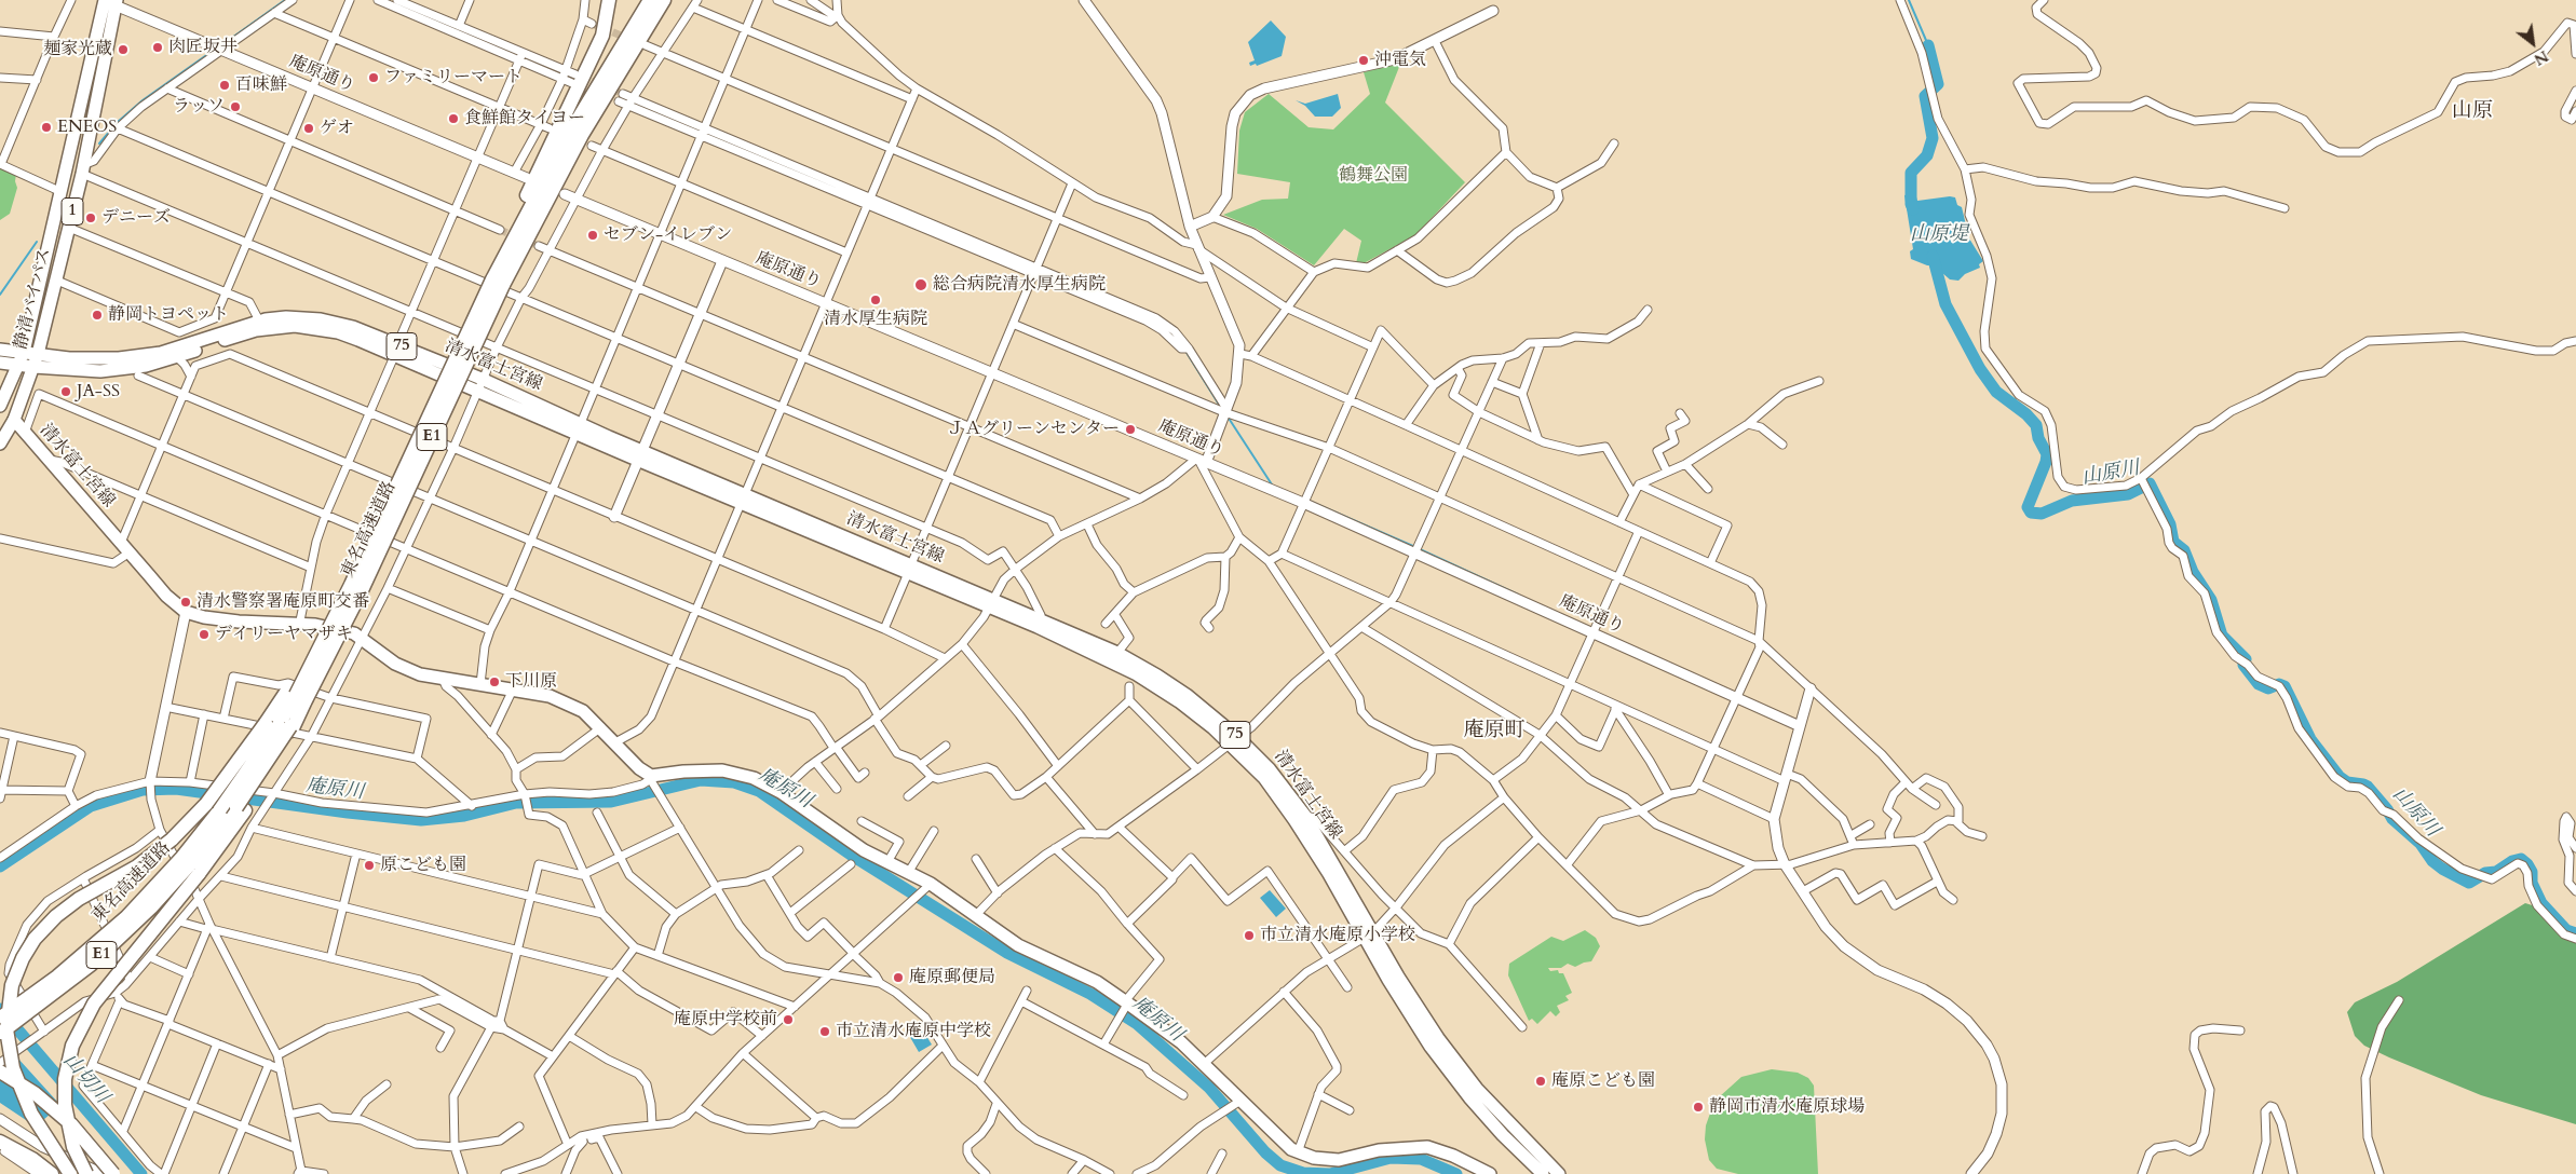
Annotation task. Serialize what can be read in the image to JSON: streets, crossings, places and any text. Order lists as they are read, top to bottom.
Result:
{
  "streets": {
    "highway": ["E1", "東名高速道路"],
    "main road": [
      "1",
      "静清バイパス",
      "75",
      "清水富士宮線"
    ],
    "street": ["庵原通り"]
  },
  "crossings": [
    ["庵原通り", "静清バイパス"],
    ["静清バイパス", "清水富士宮線"]
  ],
  "districts": ["山原", "庵原町"],
  "water": [
    "山原堤",
    "山原川",
    "庵原川",
    "山切川"
  ],
  "parks": ["鶴舞公園"],
  "places": [
    "肉匠坂井",
    "麺家光蔵",
    "沖電気",
    "ファミリーマート",
    "百味鮮",
    "ラッソ",
    "食鮮館タイヨー",
    "ENEOS",
    "ゲオ",
    "デニーズ",
    "セブン-イレブン",
    "総合病院清水厚生病院",
    "清水厚生病院",
    "静岡トヨペット",
    "JA-SS",
    "ＪＡグリーンセンター",
    "清水警察署庵原町交番",
    "デイリーヤマザキ",
    "下川原",
    "原こども園",
    "市立清水庵原小学校",
    "庵原郵便局",
    "庵原中学校前",
    "市立清水庵原中学校",
    "庵原こども園",
    "静岡市清水庵原球場"
  ],
  "north": "bottom right"
}
